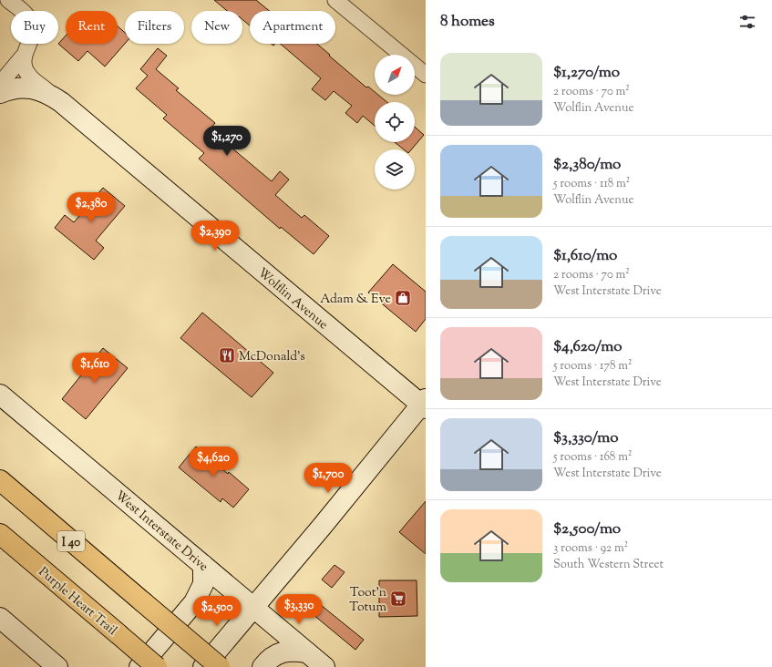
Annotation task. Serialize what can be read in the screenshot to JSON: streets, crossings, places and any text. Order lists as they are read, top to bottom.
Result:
{
  "streets": {
    "highway": ["I 40", "Purple Heart Trail"],
    "main road": ["Wolflin Avenue", "West Interstate Drive"]
  },
  "places": {
    "shop": ["Adam & Eve"],
    "restaurant": ["McDonald's"],
    "supermarket": ["Toot'n Totum"]
  },
  "north": "top right",
  "page": {
    "heading": "8 homes",
    "chip": [
      "Buy",
      "Rent",
      "Filters",
      "New",
      "Apartment"
    ],
    "list": [
      {
        "name": "$1,270/mo",
        "note": "2 rooms · 70 m² · Wolflin Avenue"
      },
      {
        "name": "$2,380/mo",
        "note": "5 rooms · 118 m² · Wolflin Avenue"
      },
      {
        "name": "$1,610/mo",
        "note": "2 rooms · 70 m² · West Interstate Drive"
      },
      {
        "name": "$4,620/mo",
        "note": "5 rooms · 178 m² · West Interstate Drive"
      },
      {
        "name": "$3,330/mo",
        "note": "5 rooms · 168 m² · West Interstate Drive"
      },
      {
        "name": "$2,500/mo",
        "note": "3 rooms · 92 m² · South Western Street"
      }
    ],
    "price": [
      "$1,270",
      "$2,380",
      "$2,390",
      "$1,610",
      "$4,620",
      "$1,700",
      "$3,330",
      "$2,500"
    ]
  }
}
